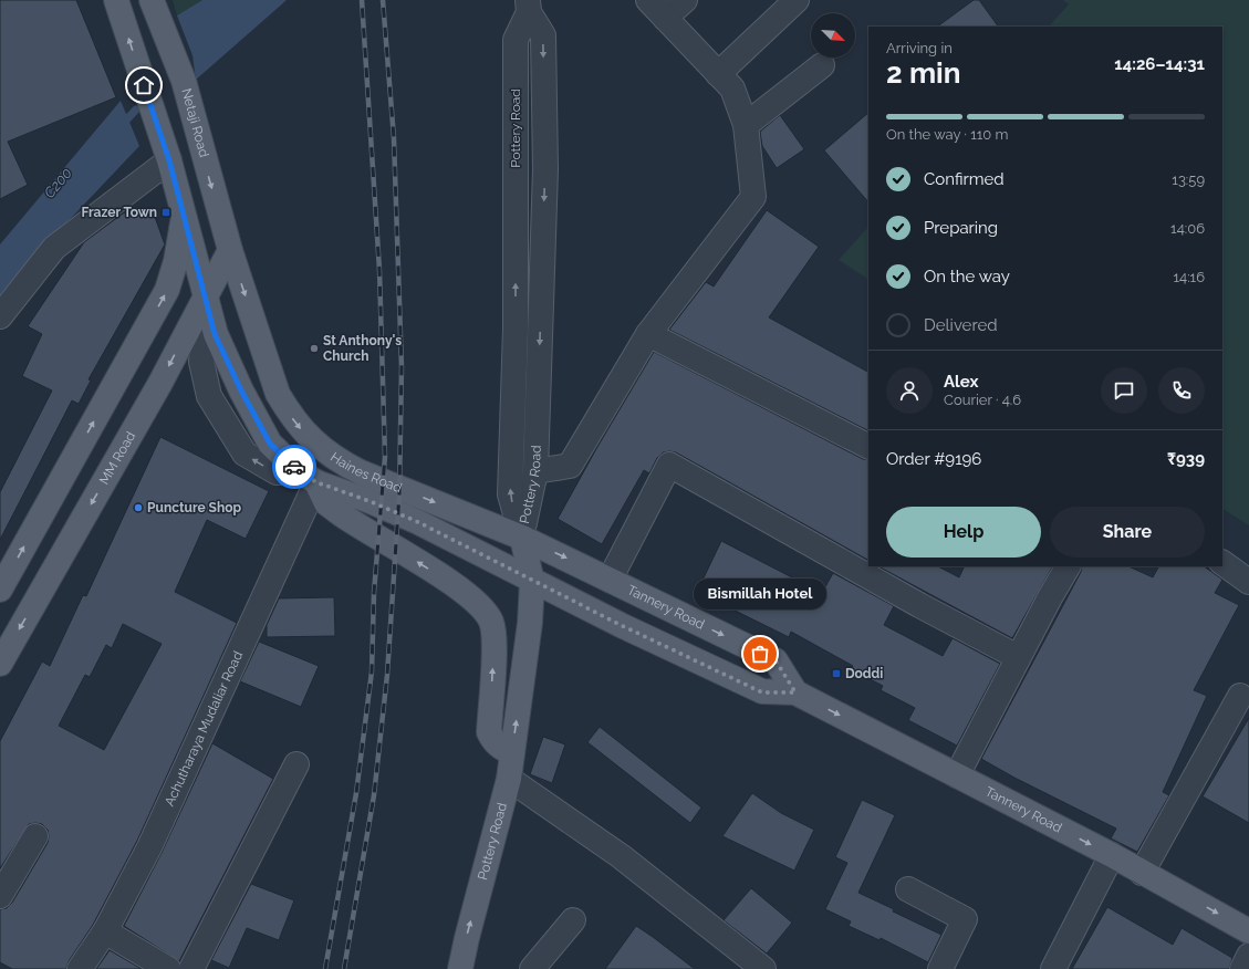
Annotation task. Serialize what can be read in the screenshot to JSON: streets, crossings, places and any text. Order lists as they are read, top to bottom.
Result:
{
  "streets": {
    "main road": [
      "Netaji Road",
      "Pottery Road",
      "MM Road",
      "Haines Road",
      "Tannery Road"
    ],
    "street": ["Achutharaya Mudaliar Road"]
  },
  "crossings": [
    ["Netaji Road", "MM Road"],
    ["Netaji Road", "Haines Road"],
    ["Pottery Road", "Haines Road"],
    ["Pottery Road", "Tannery Road"],
    ["MM Road", "Haines Road"],
    ["Haines Road", "Tannery Road"],
    ["Haines Road", "Achutharaya Mudaliar Road"]
  ],
  "one_way": ["Netaji Road"],
  "water": ["C200"],
  "places": {
    "transit": ["Frazer Town", "Doddi"],
    "other": ["St Anthony's Church", "Puncture Shop", "Bismillah Hotel"]
  },
  "north": "bottom right",
  "page": {
    "heading": ["2 min", "Arriving in", "14:26–14:31"],
    "panel": [
      "Alex",
      "Courier · 4.6",
      "Order #9196",
      "₹939"
    ],
    "bar": "On the way · 110 m",
    "list": [
      ["Confirmed", "13:59"],
      ["Preparing", "14:06"],
      ["On the way", "14:16"],
      "Delivered"
    ],
    "buttons": ["Help", "Share"],
    "bubble": "Bismillah Hotel"
  }
}
